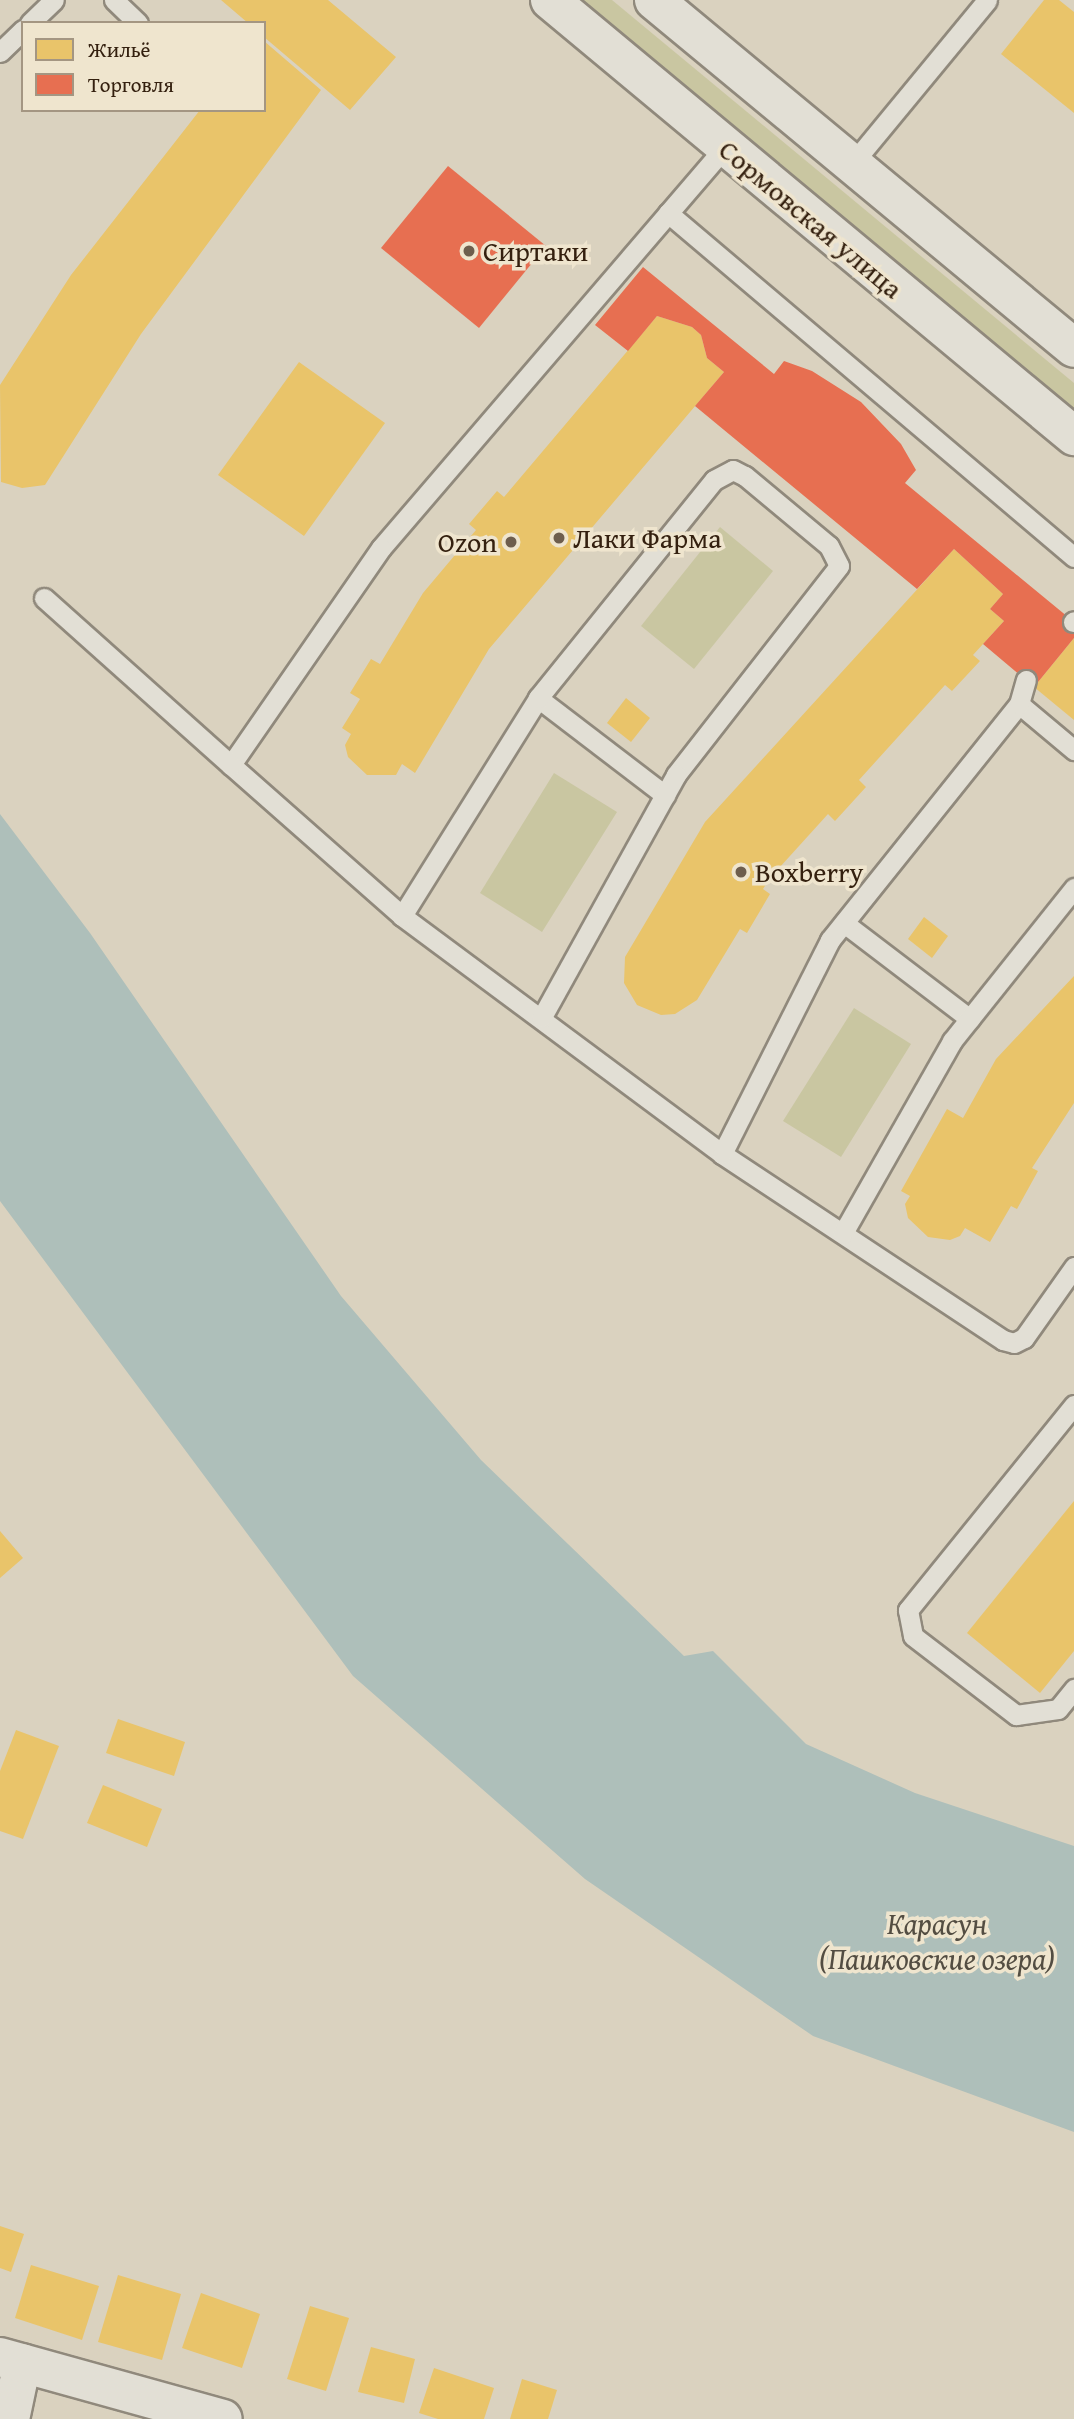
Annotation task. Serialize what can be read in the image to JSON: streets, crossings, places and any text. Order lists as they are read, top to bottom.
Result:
{
  "streets": {
    "main road": ["Сормовская улица"]
  },
  "water": ["Карасун (Пашковские озера)"],
  "places": [
    "Сиртаки",
    "Лаки Фарма",
    "Ozon",
    "Boxberry"
  ],
  "legend": ["Жильё", "Торговля"]
}
